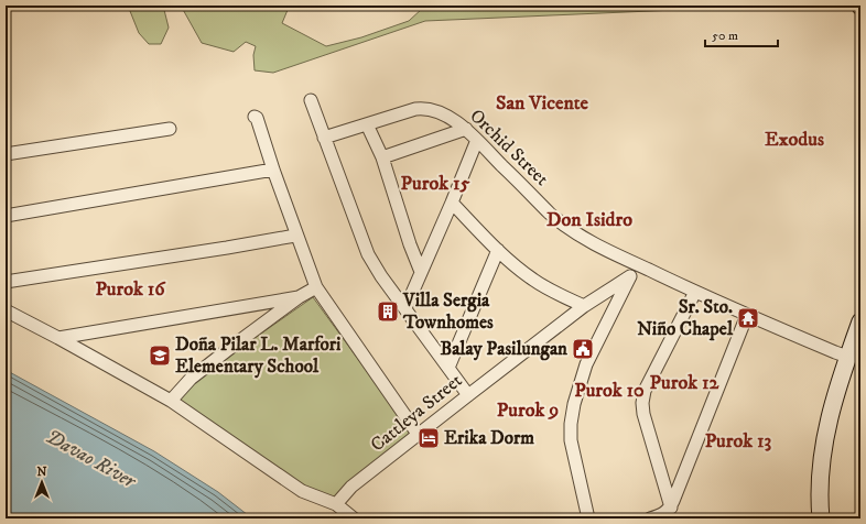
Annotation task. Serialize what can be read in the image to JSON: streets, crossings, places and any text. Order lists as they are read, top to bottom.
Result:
{
  "streets": {
    "street": ["Orchid Street", "Cattleya Street"]
  },
  "districts": [
    "San Vicente",
    "Exodus",
    "Purok 15",
    "Don Isidro",
    "Purok 16",
    "Purok 12",
    "Purok 10",
    "Purok 9",
    "Purok 13"
  ],
  "water": ["Davao River"],
  "places": {
    "building": ["Villa Sergia Townhomes"],
    "temple": ["Sr. Sto. Niño Chapel"],
    "public building": ["Balay Pasilungan"],
    "school or university": ["Doña Pilar L. Marfori Elementary School"],
    "hotel": ["Erika Dorm"]
  },
  "scale_bar": "50 m",
  "north": "top"
}
